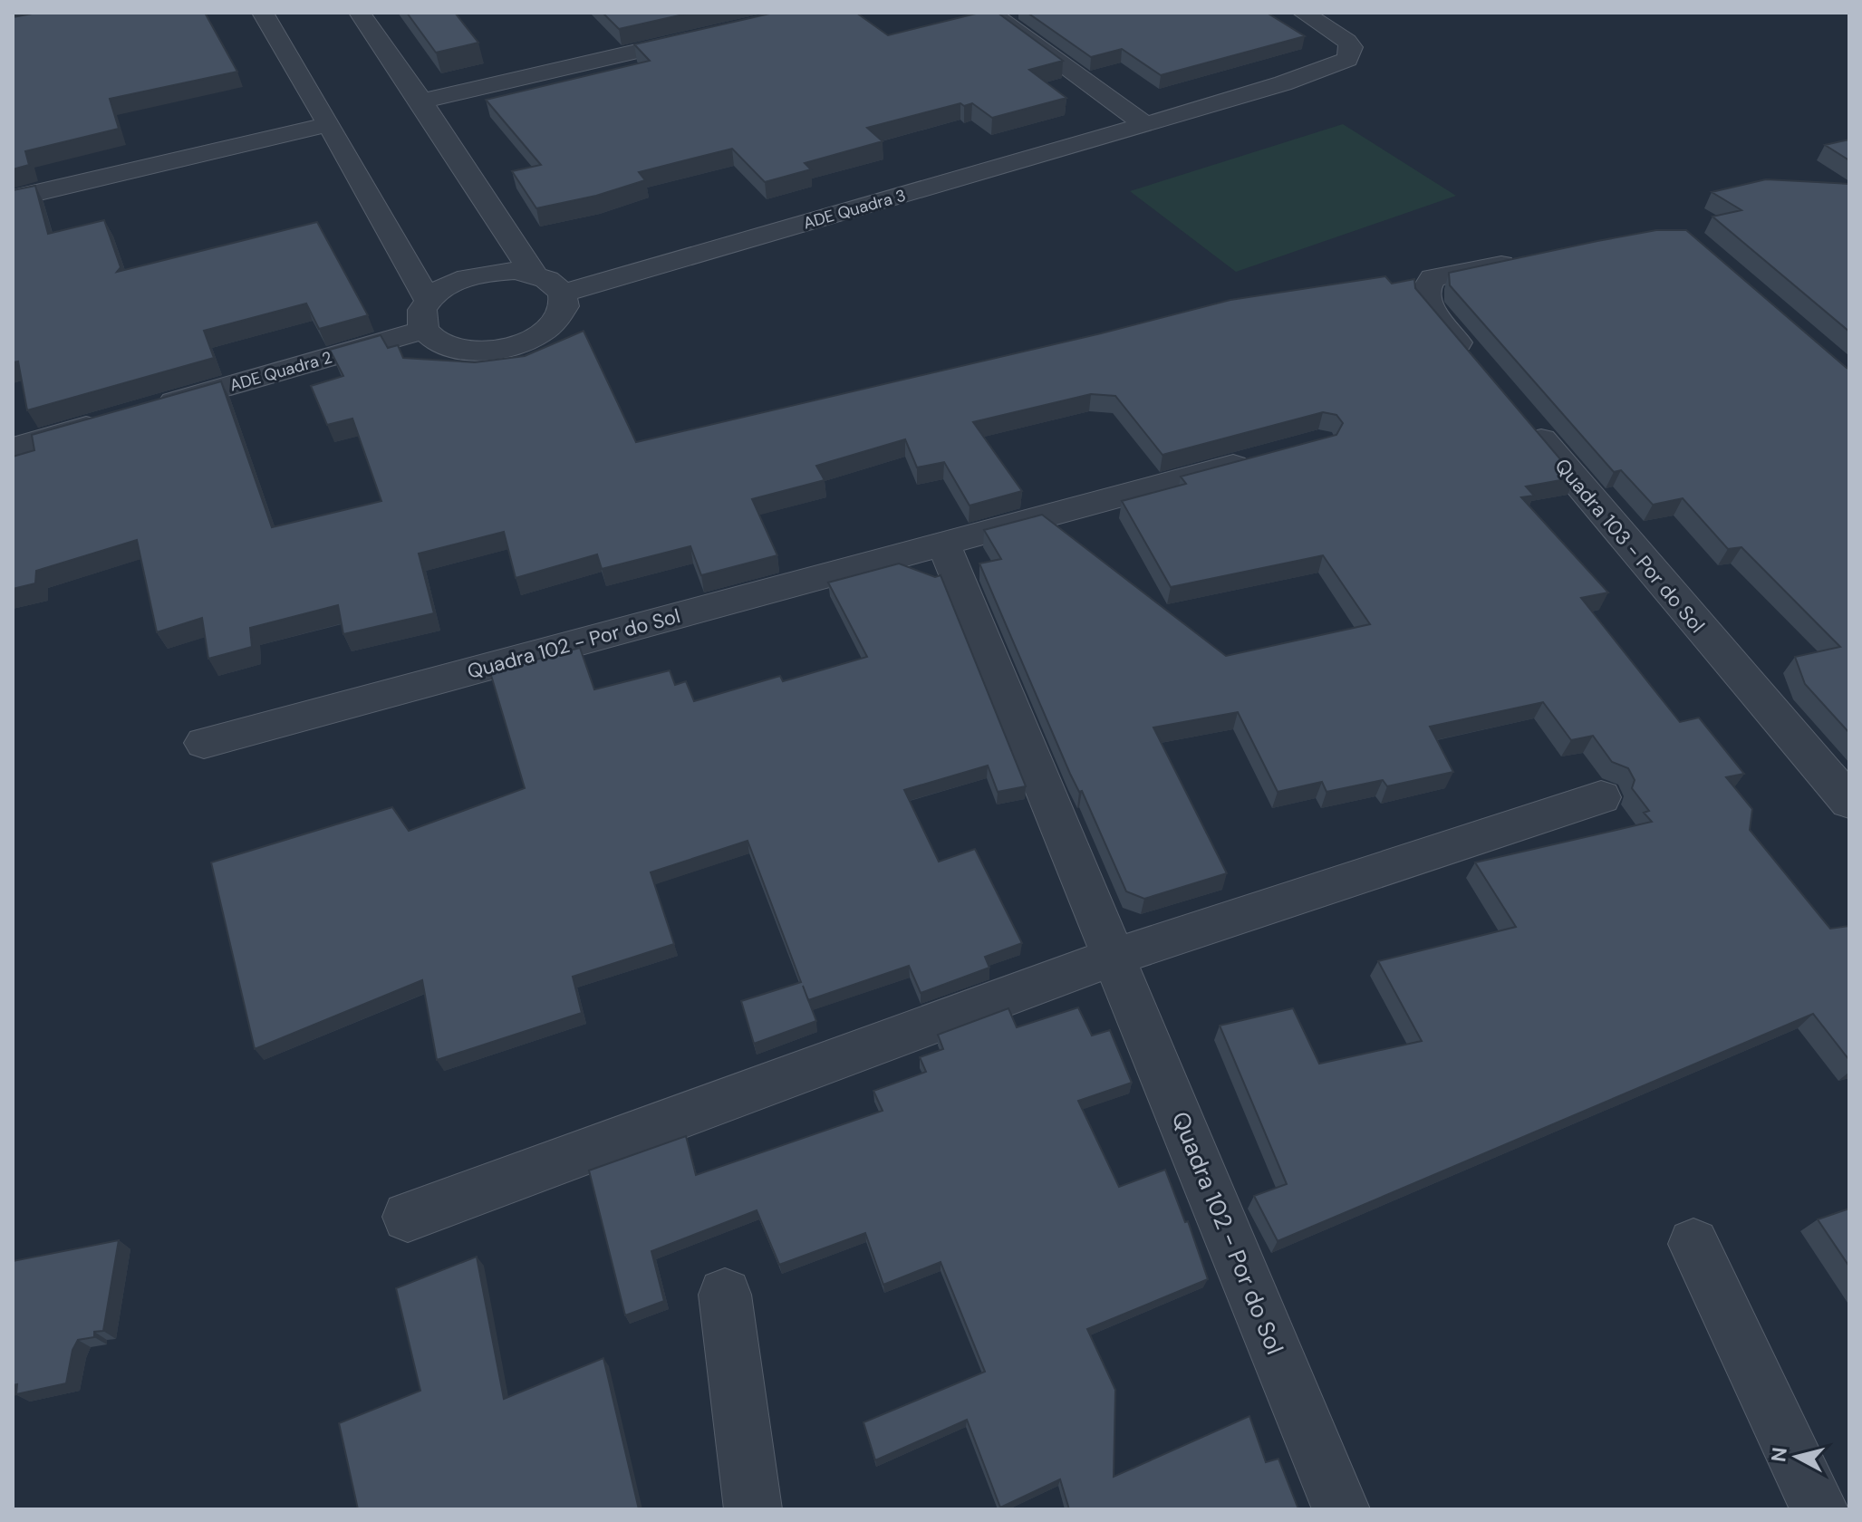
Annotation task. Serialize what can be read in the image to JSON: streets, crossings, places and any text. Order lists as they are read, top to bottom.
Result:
{
  "streets": {
    "street": [
      "ADE Quadra 3",
      "ADE Quadra 2",
      "Quadra 103 - Por do Sol",
      "Quadra 102 - Por do Sol"
    ]
  },
  "north": "left"
}
